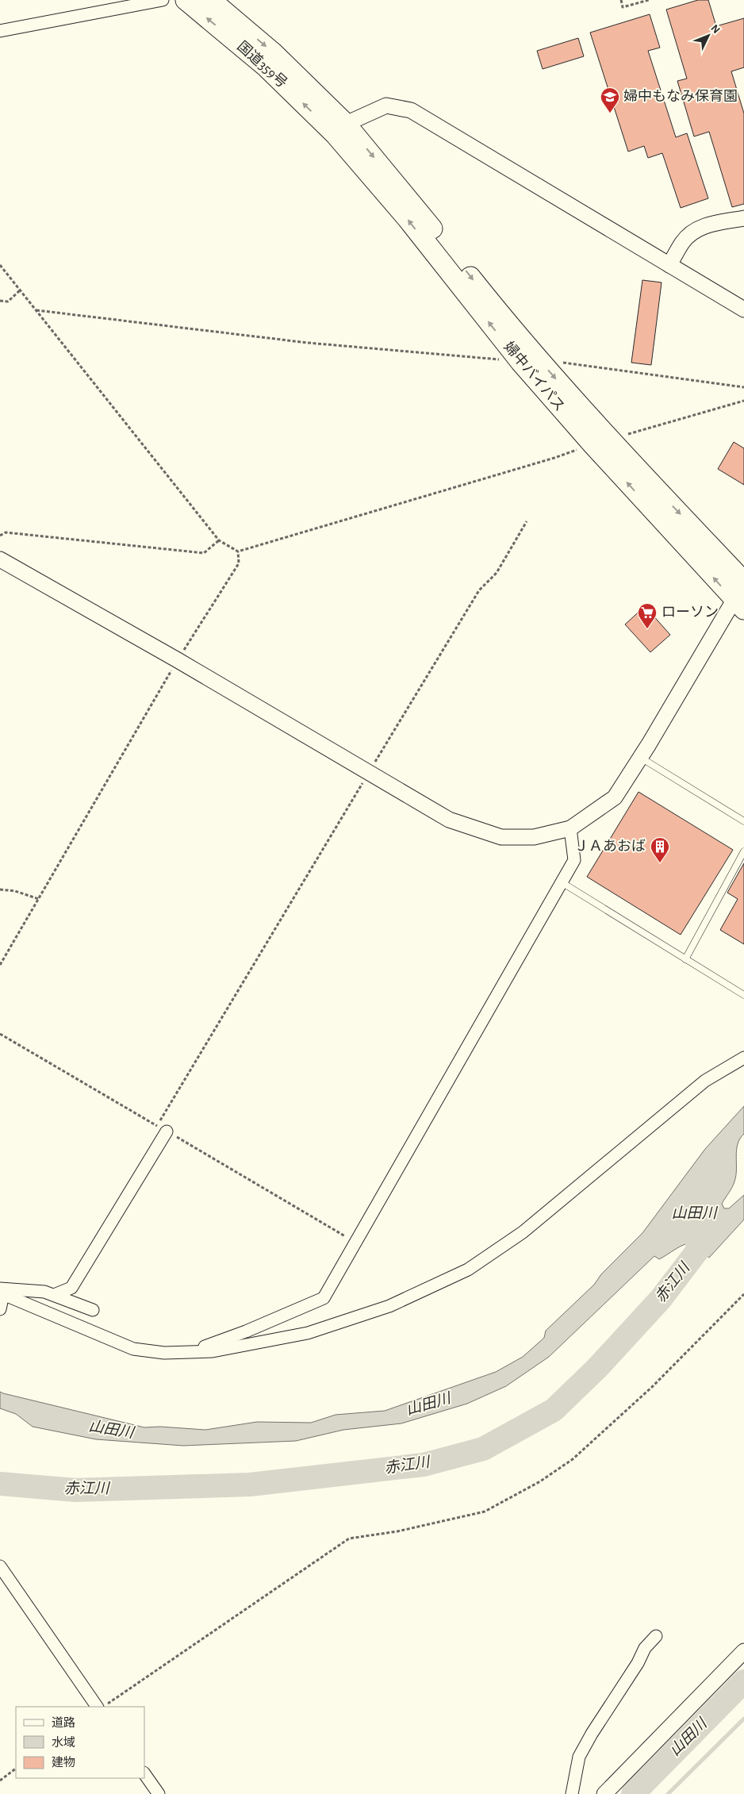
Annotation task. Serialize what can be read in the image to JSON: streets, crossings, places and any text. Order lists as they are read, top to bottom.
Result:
{
  "streets": {
    "highway": ["国道359号", "婦中バイパス"]
  },
  "crossings": [
    ["国道359号", "婦中バイパス"]
  ],
  "water": ["山田川", "赤江川"],
  "places": {
    "school or university": ["婦中もなみ保育園"],
    "supermarket": ["ローソン"],
    "building": ["ＪＡあおば"]
  },
  "legend": ["道路", "水域", "建物"],
  "north": "top right"
}
